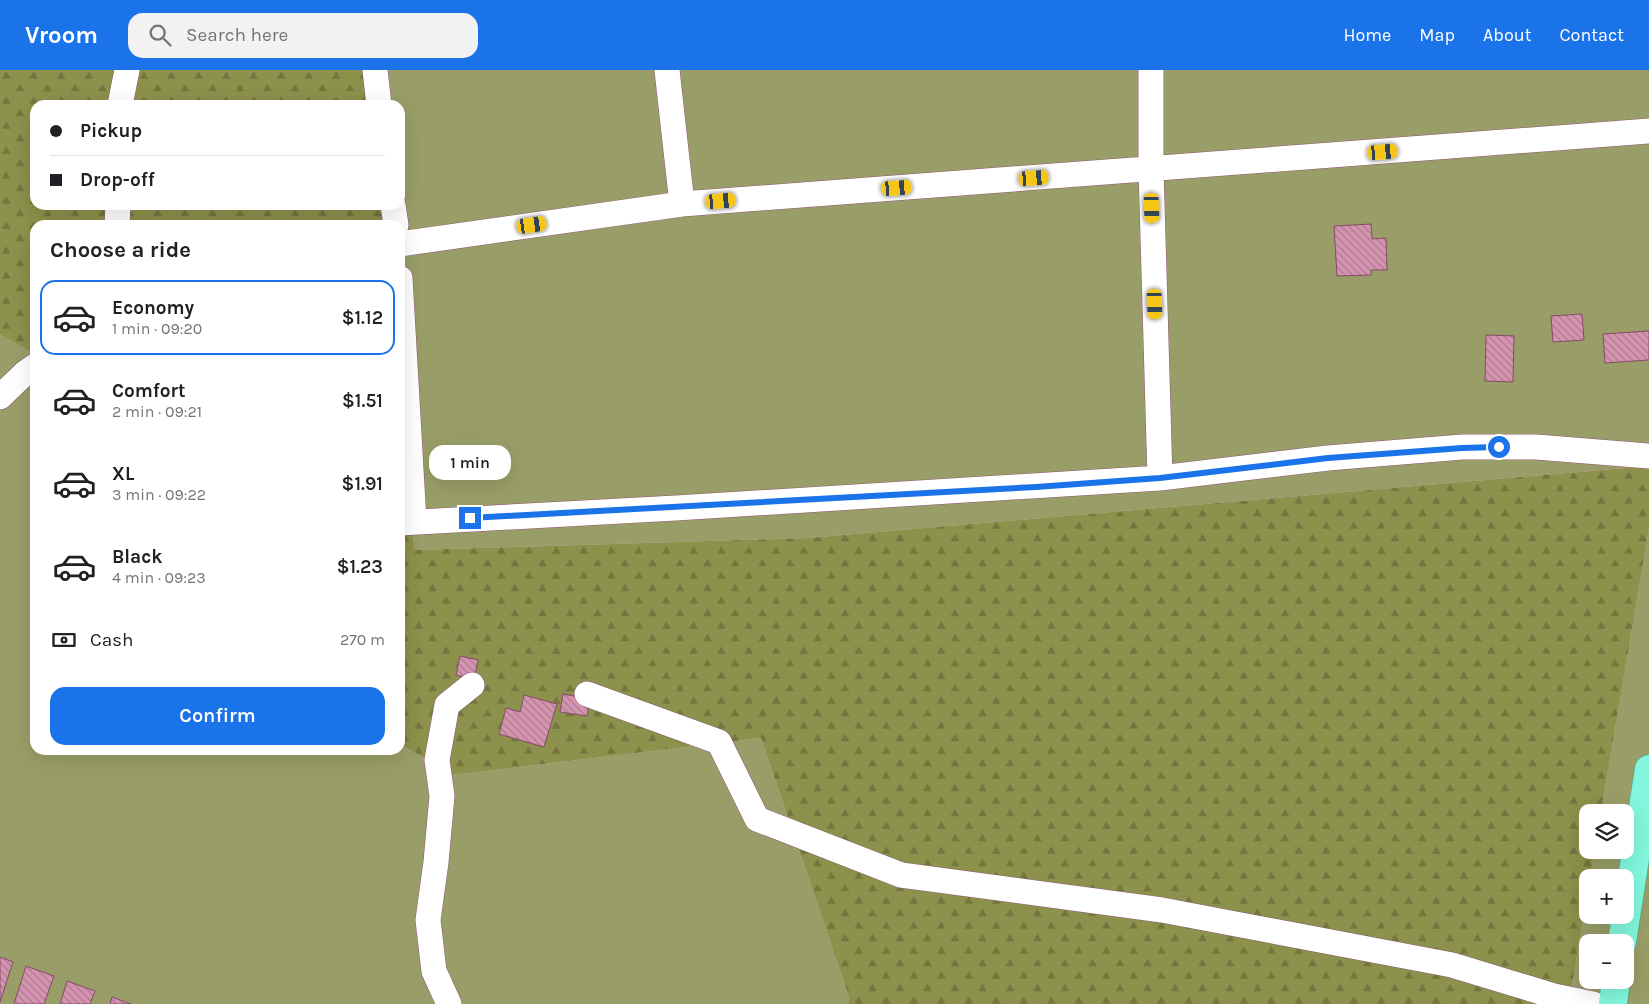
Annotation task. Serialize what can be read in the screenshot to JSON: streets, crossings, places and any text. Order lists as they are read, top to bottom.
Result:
{
  "page": {
    "header": "Vroom",
    "search": "Search here",
    "nav": [
      "Home",
      "Map",
      "About",
      "Contact"
    ],
    "banner": ["Pickup", "Drop-off"],
    "heading": "Choose a ride",
    "list": [
      {
        "name": "Economy",
        "note": "1 min · 09:20",
        "value": "$1.12"
      },
      {
        "name": "Comfort",
        "note": "2 min · 09:21",
        "value": "$1.51"
      },
      {
        "name": "XL",
        "note": "3 min · 09:22",
        "value": "$1.91"
      },
      {
        "name": "Black",
        "note": "4 min · 09:23",
        "value": "$1.23"
      }
    ],
    "bubble": "1 min",
    "pay": ["Cash", "270 m"],
    "buttons": "Confirm",
    "map_buttons": ["+", "−"]
  }
}
